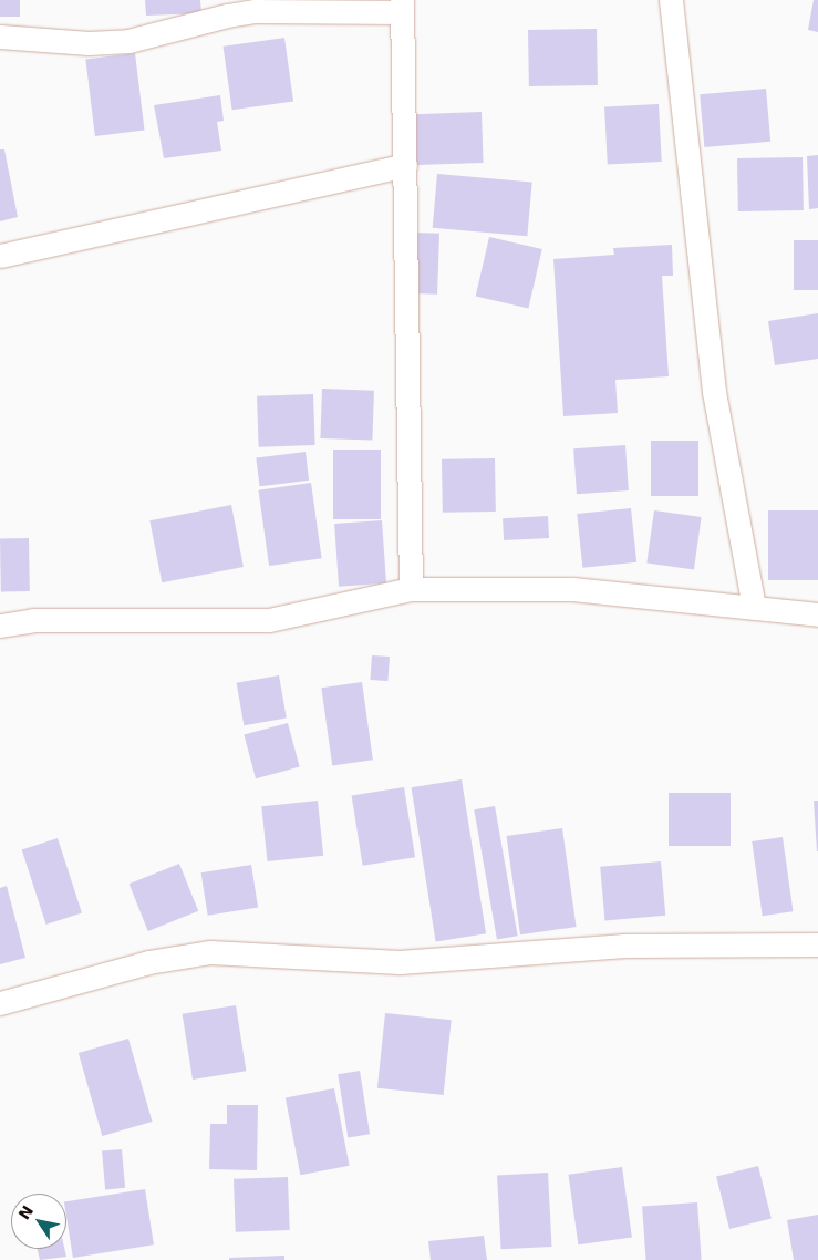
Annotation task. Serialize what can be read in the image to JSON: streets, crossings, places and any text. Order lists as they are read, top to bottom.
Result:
{
  "north": "top left"
}
